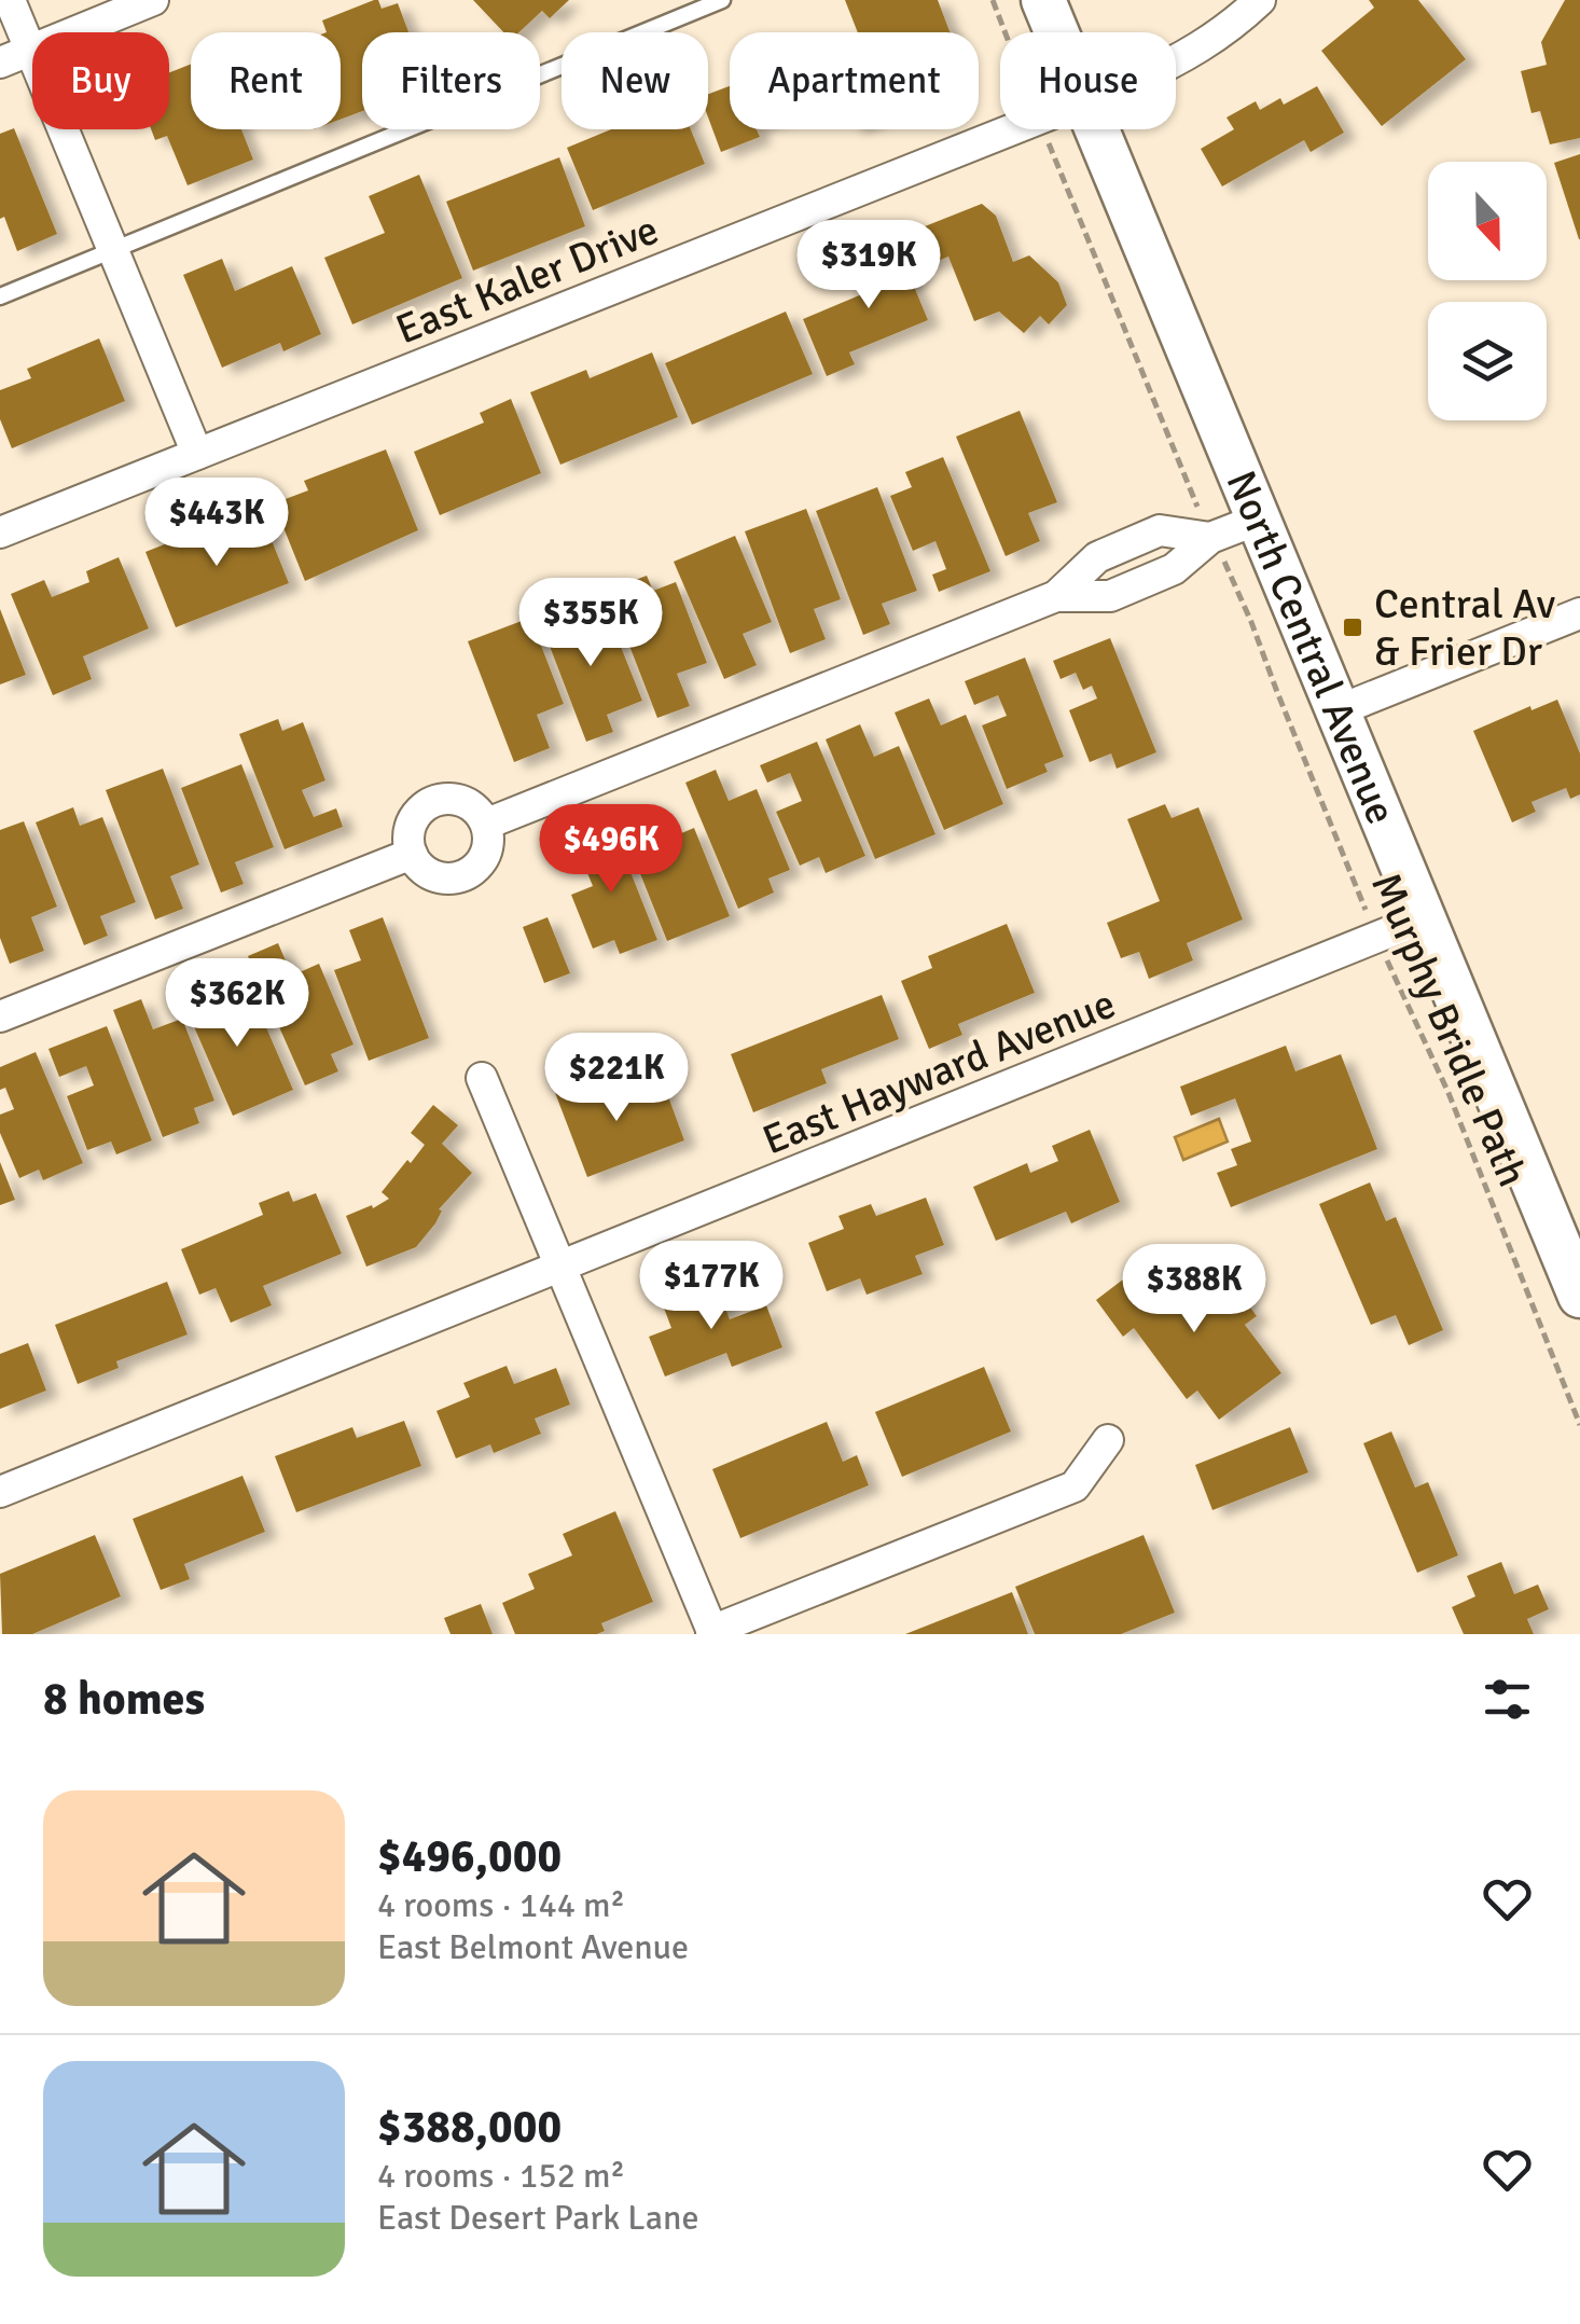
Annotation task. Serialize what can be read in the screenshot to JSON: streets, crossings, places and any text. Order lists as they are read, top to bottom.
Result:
{
  "streets": {
    "main road": ["North Central Avenue"],
    "street": ["East Kaler Drive", "East Hayward Avenue"],
    "path": ["Murphy Bridle Path"]
  },
  "crossings": [
    ["North Central Avenue", "East Hayward Avenue"],
    ["Murphy Bridle Path", "East Hayward Avenue"]
  ],
  "places": {
    "transit": ["Central Av & Frier Dr"]
  },
  "north": "bottom",
  "page": {
    "chip": [
      "Buy",
      "Rent",
      "Filters",
      "New",
      "Apartment",
      "House"
    ],
    "price": [
      "$319K",
      "$443K",
      "$355K",
      "$496K",
      "$362K",
      "$221K",
      "$177K",
      "$388K"
    ],
    "heading": "8 homes",
    "list": [
      {
        "name": "$496,000",
        "note": "4 rooms · 144 m² · East Belmont Avenue"
      },
      {
        "name": "$388,000",
        "note": "4 rooms · 152 m² · East Desert Park Lane"
      }
    ]
  }
}
